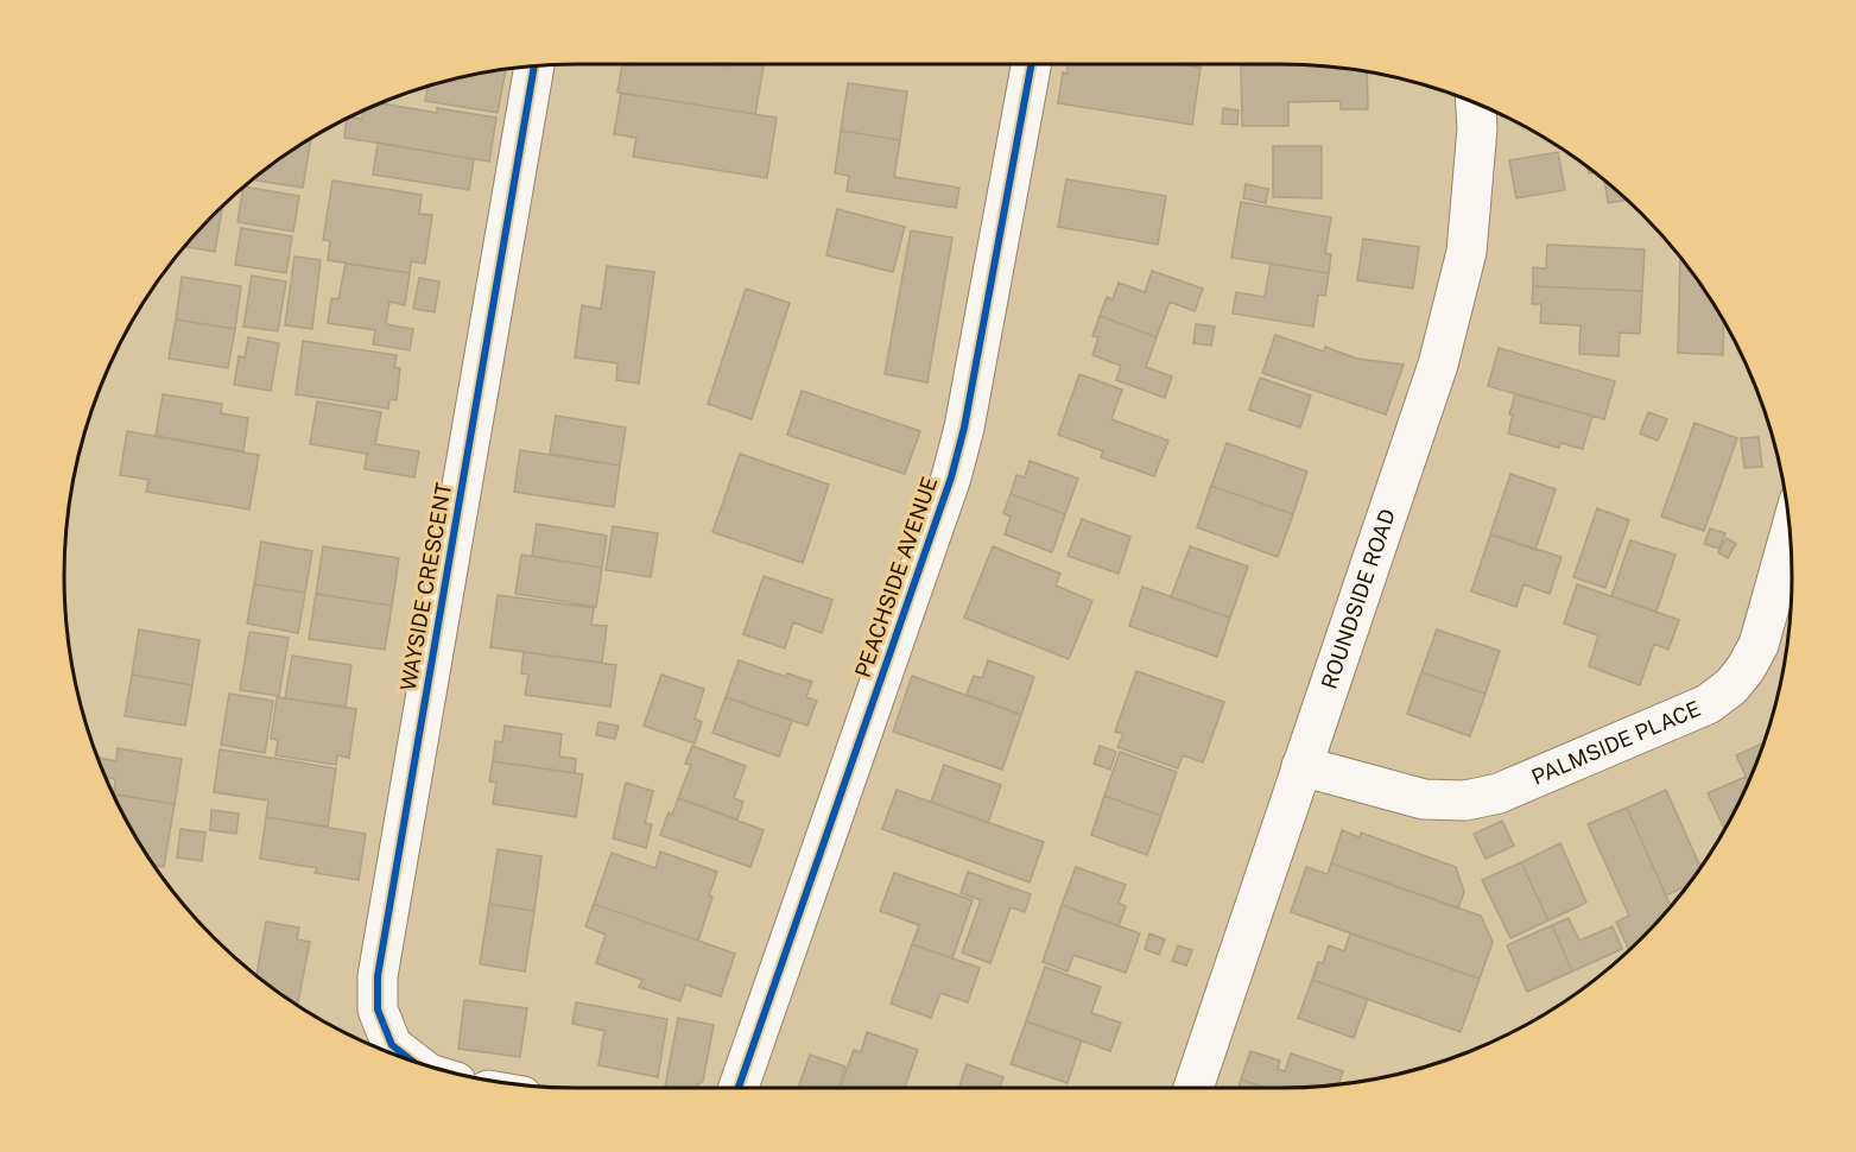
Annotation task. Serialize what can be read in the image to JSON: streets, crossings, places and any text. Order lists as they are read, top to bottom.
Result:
{
  "streets": {
    "street": [
      "PEACHSIDE AVENUE",
      "WAYSIDE CRESCENT",
      "ROUNDSIDE ROAD",
      "PALMSIDE PLACE"
    ]
  },
  "crossings": [
    ["ROUNDSIDE ROAD", "PALMSIDE PLACE"]
  ]
}
